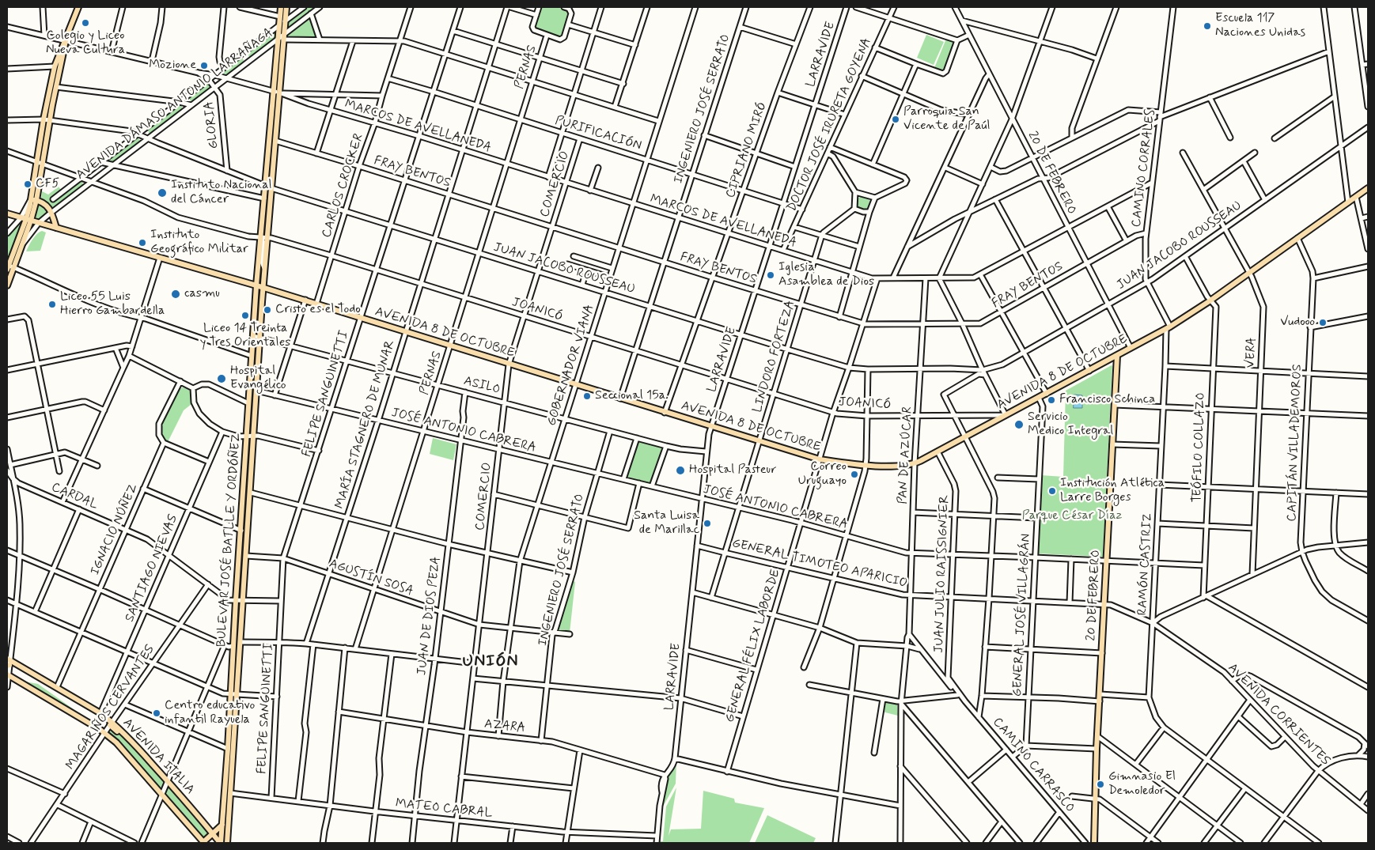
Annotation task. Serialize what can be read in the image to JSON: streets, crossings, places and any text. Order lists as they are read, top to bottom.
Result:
{
  "streets": {
    "main road": [
      "20 DE FEBRERO",
      "AVENIDA 8 DE OCTUBRE",
      "BULEVAR JOSÉ BATLLE Y ORDÓÑEZ",
      "AVENIDA ITALIA"
    ],
    "street": [
      "LARRAVIDE",
      "PERNAS",
      "AVENIDA DÁMASO ANTONIO LARRAÑAGA",
      "INGENIERO JOSÉ SERRATO",
      "GLORIA",
      "DOCTOR JOSÉ IRURETA GOYENA",
      "MARCOS DE AVELLANEDA",
      "PURIFICACIÓN",
      "CIPRIANO MIRÓ",
      "CAMINO CORRALES",
      "FRAY BENTOS",
      "COMERCIO",
      "CARLOS CROCKER",
      "JUAN JACOBO ROUSSEAU",
      "JOANICÓ",
      "VERA",
      "LINDORO FORTEZA",
      "GOBERNADOR VIANA",
      "ASILO",
      "FELIPE SANGUINETTI",
      "MARÍA STAGNERO DE MUNAR",
      "JOSÉ ANTONIO CABRERA",
      "CAPITÁN VILLADEMOROS",
      "TEÓFILO COLLAZO",
      "PAN DE AZÚCAR",
      "CARDAL",
      "IGNACIO NÚÑEZ",
      "GENERAL TIMOTEO APARICIO",
      "RAMÓN CASTRIZ",
      "SANTIAGO NIEVAS",
      "JUAN JULIO RAISSIGNIER",
      "AGUSTÍN SOSA",
      "GENERAL JOSÉ VILLAGRÁN",
      "JUAN DE DIOS PEZA",
      "GENERAL FÉLIX LABORDE",
      "MAGARIÑOS CERVANTES",
      "AVENIDA CORRIENTES",
      "AZARA",
      "CAMINO CARRASCO",
      "MATEO CABRAL"
    ]
  },
  "crossings": [
    ["LARRAVIDE", "MARCOS DE AVELLANEDA"],
    ["LARRAVIDE", "PURIFICACIÓN"],
    ["LARRAVIDE", "FRAY BENTOS"],
    ["LARRAVIDE", "JUAN JACOBO ROUSSEAU"],
    ["LARRAVIDE", "JOANICÓ"],
    ["LARRAVIDE", "AVENIDA 8 DE OCTUBRE"],
    ["LARRAVIDE", "ASILO"],
    ["LARRAVIDE", "JOSÉ ANTONIO CABRERA"],
    ["LARRAVIDE", "GENERAL TIMOTEO APARICIO"],
    ["LARRAVIDE", "AZARA"],
    ["LARRAVIDE", "MATEO CABRAL"],
    ["PERNAS", "MARCOS DE AVELLANEDA"],
    ["PERNAS", "PURIFICACIÓN"],
    ["PERNAS", "FRAY BENTOS"],
    ["PERNAS", "JUAN JACOBO ROUSSEAU"],
    ["PERNAS", "JOANICÓ"],
    ["PERNAS", "AVENIDA 8 DE OCTUBRE"],
    ["PERNAS", "ASILO"],
    ["PERNAS", "JOSÉ ANTONIO CABRERA"],
    ["PERNAS", "AGUSTÍN SOSA"],
    ["AVENIDA DÁMASO ANTONIO LARRAÑAGA", "GLORIA"],
    ["AVENIDA DÁMASO ANTONIO LARRAÑAGA", "JUAN JACOBO ROUSSEAU"],
    ["AVENIDA DÁMASO ANTONIO LARRAÑAGA", "JOANICÓ"],
    ["AVENIDA DÁMASO ANTONIO LARRAÑAGA", "AVENIDA 8 DE OCTUBRE"],
    ["AVENIDA DÁMASO ANTONIO LARRAÑAGA", "BULEVAR JOSÉ BATLLE Y ORDÓÑEZ"],
    ["INGENIERO JOSÉ SERRATO", "MARCOS DE AVELLANEDA"],
    ["INGENIERO JOSÉ SERRATO", "PURIFICACIÓN"],
    ["INGENIERO JOSÉ SERRATO", "FRAY BENTOS"],
    ["INGENIERO JOSÉ SERRATO", "JUAN JACOBO ROUSSEAU"],
    ["INGENIERO JOSÉ SERRATO", "JOANICÓ"],
    ["INGENIERO JOSÉ SERRATO", "AVENIDA 8 DE OCTUBRE"],
    ["INGENIERO JOSÉ SERRATO", "ASILO"],
    ["INGENIERO JOSÉ SERRATO", "JOSÉ ANTONIO CABRERA"],
    ["INGENIERO JOSÉ SERRATO", "AGUSTÍN SOSA"],
    ["INGENIERO JOSÉ SERRATO", "AZARA"],
    ["GLORIA", "JUAN JACOBO ROUSSEAU"],
    ["DOCTOR JOSÉ IRURETA GOYENA", "MARCOS DE AVELLANEDA"],
    ["DOCTOR JOSÉ IRURETA GOYENA", "PURIFICACIÓN"],
    ["MARCOS DE AVELLANEDA", "CIPRIANO MIRÓ"],
    ["MARCOS DE AVELLANEDA", "CAMINO CORRALES"],
    ["MARCOS DE AVELLANEDA", "20 DE FEBRERO"],
    ["MARCOS DE AVELLANEDA", "COMERCIO"],
    ["MARCOS DE AVELLANEDA", "CARLOS CROCKER"],
    ["MARCOS DE AVELLANEDA", "LINDORO FORTEZA"],
    ["MARCOS DE AVELLANEDA", "GOBERNADOR VIANA"],
    ["MARCOS DE AVELLANEDA", "FELIPE SANGUINETTI"],
    ["MARCOS DE AVELLANEDA", "MARÍA STAGNERO DE MUNAR"],
    ["MARCOS DE AVELLANEDA", "PAN DE AZÚCAR"],
    ["MARCOS DE AVELLANEDA", "BULEVAR JOSÉ BATLLE Y ORDÓÑEZ"],
    ["MARCOS DE AVELLANEDA", "GENERAL FÉLIX LABORDE"],
    ["PURIFICACIÓN", "CIPRIANO MIRÓ"],
    ["PURIFICACIÓN", "COMERCIO"],
    ["PURIFICACIÓN", "CARLOS CROCKER"],
    ["PURIFICACIÓN", "GOBERNADOR VIANA"],
    ["PURIFICACIÓN", "FELIPE SANGUINETTI"],
    ["PURIFICACIÓN", "MARÍA STAGNERO DE MUNAR"],
    ["CIPRIANO MIRÓ", "FRAY BENTOS"],
    ["CIPRIANO MIRÓ", "JUAN JACOBO ROUSSEAU"],
    ["CIPRIANO MIRÓ", "JOANICÓ"],
    ["CIPRIANO MIRÓ", "AVENIDA 8 DE OCTUBRE"],
    ["CAMINO CORRALES", "FRAY BENTOS"],
    ["CAMINO CORRALES", "JUAN JACOBO ROUSSEAU"],
    ["CAMINO CORRALES", "AVENIDA 8 DE OCTUBRE"],
    ["CAMINO CORRALES", "RAMÓN CASTRIZ"],
    ["FRAY BENTOS", "20 DE FEBRERO"],
    ["FRAY BENTOS", "COMERCIO"],
    ["FRAY BENTOS", "CARLOS CROCKER"],
    ["FRAY BENTOS", "LINDORO FORTEZA"],
    ["FRAY BENTOS", "GOBERNADOR VIANA"],
    ["FRAY BENTOS", "FELIPE SANGUINETTI"],
    ["FRAY BENTOS", "MARÍA STAGNERO DE MUNAR"],
    ["FRAY BENTOS", "PAN DE AZÚCAR"],
    ["FRAY BENTOS", "BULEVAR JOSÉ BATLLE Y ORDÓÑEZ"],
    ["FRAY BENTOS", "GENERAL FÉLIX LABORDE"],
    ["20 DE FEBRERO", "JUAN JACOBO ROUSSEAU"],
    ["20 DE FEBRERO", "AVENIDA 8 DE OCTUBRE"],
    ["20 DE FEBRERO", "JOSÉ ANTONIO CABRERA"],
    ["20 DE FEBRERO", "GENERAL TIMOTEO APARICIO"],
    ["COMERCIO", "JUAN JACOBO ROUSSEAU"],
    ["COMERCIO", "JOANICÓ"],
    ["COMERCIO", "AVENIDA 8 DE OCTUBRE"],
    ["COMERCIO", "ASILO"],
    ["COMERCIO", "JOSÉ ANTONIO CABRERA"],
    ["COMERCIO", "AGUSTÍN SOSA"],
    ["COMERCIO", "AZARA"],
    ["COMERCIO", "MATEO CABRAL"],
    ["CARLOS CROCKER", "JUAN JACOBO ROUSSEAU"],
    ["CARLOS CROCKER", "JOANICÓ"],
    ["CARLOS CROCKER", "AVENIDA 8 DE OCTUBRE"],
    ["JUAN JACOBO ROUSSEAU", "VERA"],
    ["JUAN JACOBO ROUSSEAU", "LINDORO FORTEZA"],
    ["JUAN JACOBO ROUSSEAU", "GOBERNADOR VIANA"],
    ["JUAN JACOBO ROUSSEAU", "FELIPE SANGUINETTI"],
    ["JUAN JACOBO ROUSSEAU", "MARÍA STAGNERO DE MUNAR"],
    ["JUAN JACOBO ROUSSEAU", "TEÓFILO COLLAZO"],
    ["JUAN JACOBO ROUSSEAU", "PAN DE AZÚCAR"],
    ["JUAN JACOBO ROUSSEAU", "BULEVAR JOSÉ BATLLE Y ORDÓÑEZ"],
    ["JUAN JACOBO ROUSSEAU", "GENERAL FÉLIX LABORDE"],
    ["JOANICÓ", "AVENIDA 8 DE OCTUBRE"],
    ["JOANICÓ", "LINDORO FORTEZA"],
    ["JOANICÓ", "GOBERNADOR VIANA"],
    ["JOANICÓ", "FELIPE SANGUINETTI"],
    ["JOANICÓ", "MARÍA STAGNERO DE MUNAR"],
    ["JOANICÓ", "PAN DE AZÚCAR"],
    ["JOANICÓ", "BULEVAR JOSÉ BATLLE Y ORDÓÑEZ"],
    ["JOANICÓ", "GENERAL FÉLIX LABORDE"],
    ["AVENIDA 8 DE OCTUBRE", "VERA"],
    ["AVENIDA 8 DE OCTUBRE", "LINDORO FORTEZA"],
    ["AVENIDA 8 DE OCTUBRE", "GOBERNADOR VIANA"],
    ["AVENIDA 8 DE OCTUBRE", "FELIPE SANGUINETTI"],
    ["AVENIDA 8 DE OCTUBRE", "MARÍA STAGNERO DE MUNAR"],
    ["AVENIDA 8 DE OCTUBRE", "CAPITÁN VILLADEMOROS"],
    ["AVENIDA 8 DE OCTUBRE", "TEÓFILO COLLAZO"],
    ["AVENIDA 8 DE OCTUBRE", "PAN DE AZÚCAR"],
    ["AVENIDA 8 DE OCTUBRE", "BULEVAR JOSÉ BATLLE Y ORDÓÑEZ"],
    ["AVENIDA 8 DE OCTUBRE", "RAMÓN CASTRIZ"],
    ["AVENIDA 8 DE OCTUBRE", "JUAN JULIO RAISSIGNIER"],
    ["AVENIDA 8 DE OCTUBRE", "GENERAL JOSÉ VILLAGRÁN"],
    ["AVENIDA 8 DE OCTUBRE", "GENERAL FÉLIX LABORDE"],
    ["LINDORO FORTEZA", "JOSÉ ANTONIO CABRERA"],
    ["LINDORO FORTEZA", "GENERAL TIMOTEO APARICIO"],
    ["GOBERNADOR VIANA", "ASILO"],
    ["GOBERNADOR VIANA", "JOSÉ ANTONIO CABRERA"],
    ["GOBERNADOR VIANA", "AGUSTÍN SOSA"],
    ["GOBERNADOR VIANA", "AZARA"],
    ["ASILO", "FELIPE SANGUINETTI"],
    ["ASILO", "MARÍA STAGNERO DE MUNAR"],
    ["ASILO", "BULEVAR JOSÉ BATLLE Y ORDÓÑEZ"],
    ["ASILO", "JUAN DE DIOS PEZA"],
    ["FELIPE SANGUINETTI", "JOSÉ ANTONIO CABRERA"],
    ["FELIPE SANGUINETTI", "AGUSTÍN SOSA"],
    ["FELIPE SANGUINETTI", "MATEO CABRAL"],
    ["MARÍA STAGNERO DE MUNAR", "JOSÉ ANTONIO CABRERA"],
    ["MARÍA STAGNERO DE MUNAR", "AGUSTÍN SOSA"],
    ["JOSÉ ANTONIO CABRERA", "TEÓFILO COLLAZO"],
    ["JOSÉ ANTONIO CABRERA", "PAN DE AZÚCAR"],
    ["JOSÉ ANTONIO CABRERA", "BULEVAR JOSÉ BATLLE Y ORDÓÑEZ"],
    ["JOSÉ ANTONIO CABRERA", "RAMÓN CASTRIZ"],
    ["JOSÉ ANTONIO CABRERA", "JUAN JULIO RAISSIGNIER"],
    ["JOSÉ ANTONIO CABRERA", "GENERAL JOSÉ VILLAGRÁN"],
    ["JOSÉ ANTONIO CABRERA", "JUAN DE DIOS PEZA"],
    ["JOSÉ ANTONIO CABRERA", "GENERAL FÉLIX LABORDE"],
    ["PAN DE AZÚCAR", "GENERAL TIMOTEO APARICIO"],
    ["PAN DE AZÚCAR", "CAMINO CARRASCO"],
    ["CARDAL", "IGNACIO NÚÑEZ"],
    ["CARDAL", "BULEVAR JOSÉ BATLLE Y ORDÓÑEZ"],
    ["CARDAL", "SANTIAGO NIEVAS"],
    ["CARDAL", "MAGARIÑOS CERVANTES"],
    ["IGNACIO NÚÑEZ", "AVENIDA ITALIA"],
    ["BULEVAR JOSÉ BATLLE Y ORDÓÑEZ", "AGUSTÍN SOSA"],
    ["BULEVAR JOSÉ BATLLE Y ORDÓÑEZ", "AVENIDA ITALIA"],
    ["BULEVAR JOSÉ BATLLE Y ORDÓÑEZ", "MATEO CABRAL"],
    ["GENERAL TIMOTEO APARICIO", "RAMÓN CASTRIZ"],
    ["GENERAL TIMOTEO APARICIO", "JUAN JULIO RAISSIGNIER"],
    ["GENERAL TIMOTEO APARICIO", "GENERAL JOSÉ VILLAGRÁN"],
    ["GENERAL TIMOTEO APARICIO", "GENERAL FÉLIX LABORDE"],
    ["GENERAL TIMOTEO APARICIO", "AVENIDA CORRIENTES"],
    ["RAMÓN CASTRIZ", "AVENIDA CORRIENTES"],
    ["SANTIAGO NIEVAS", "AVENIDA ITALIA"],
    ["JUAN JULIO RAISSIGNIER", "CAMINO CARRASCO"],
    ["AGUSTÍN SOSA", "JUAN DE DIOS PEZA"],
    ["JUAN DE DIOS PEZA", "AZARA"],
    ["JUAN DE DIOS PEZA", "MATEO CABRAL"],
    ["MAGARIÑOS CERVANTES", "AVENIDA ITALIA"]
  ],
  "districts": ["UNIÓN"],
  "parks": ["Parque César Díaz"],
  "places": [
    "Colegio y Liceo Nueva Cultura",
    "Escuela 117 Naciones Unidas",
    "Mozione",
    "Parroquia San Vicente de Paúl",
    "CF5",
    "Instituto Nacional del Cáncer",
    "Instituto Geográfico Militar",
    "Iglesia Asamblea de Dios",
    "casmu",
    "Liceo 55 Luis Hierro Gambardella",
    "Cristo es el Todo",
    "Liceo 14 Treinta y Tres Orientales",
    "Vudooo",
    "Hospital Evangélico",
    "Seccional 15a.",
    "Francisco Schinca",
    "Servicio Medico Integral",
    "Hospital Pasteur",
    "Correo Uruguayo",
    "Institución Atlética Larre Borges",
    "Santa Luisa de Marillac",
    "Centro educativo infantil Rayuela",
    "Gimnasio El Demoledor"
  ]
}
